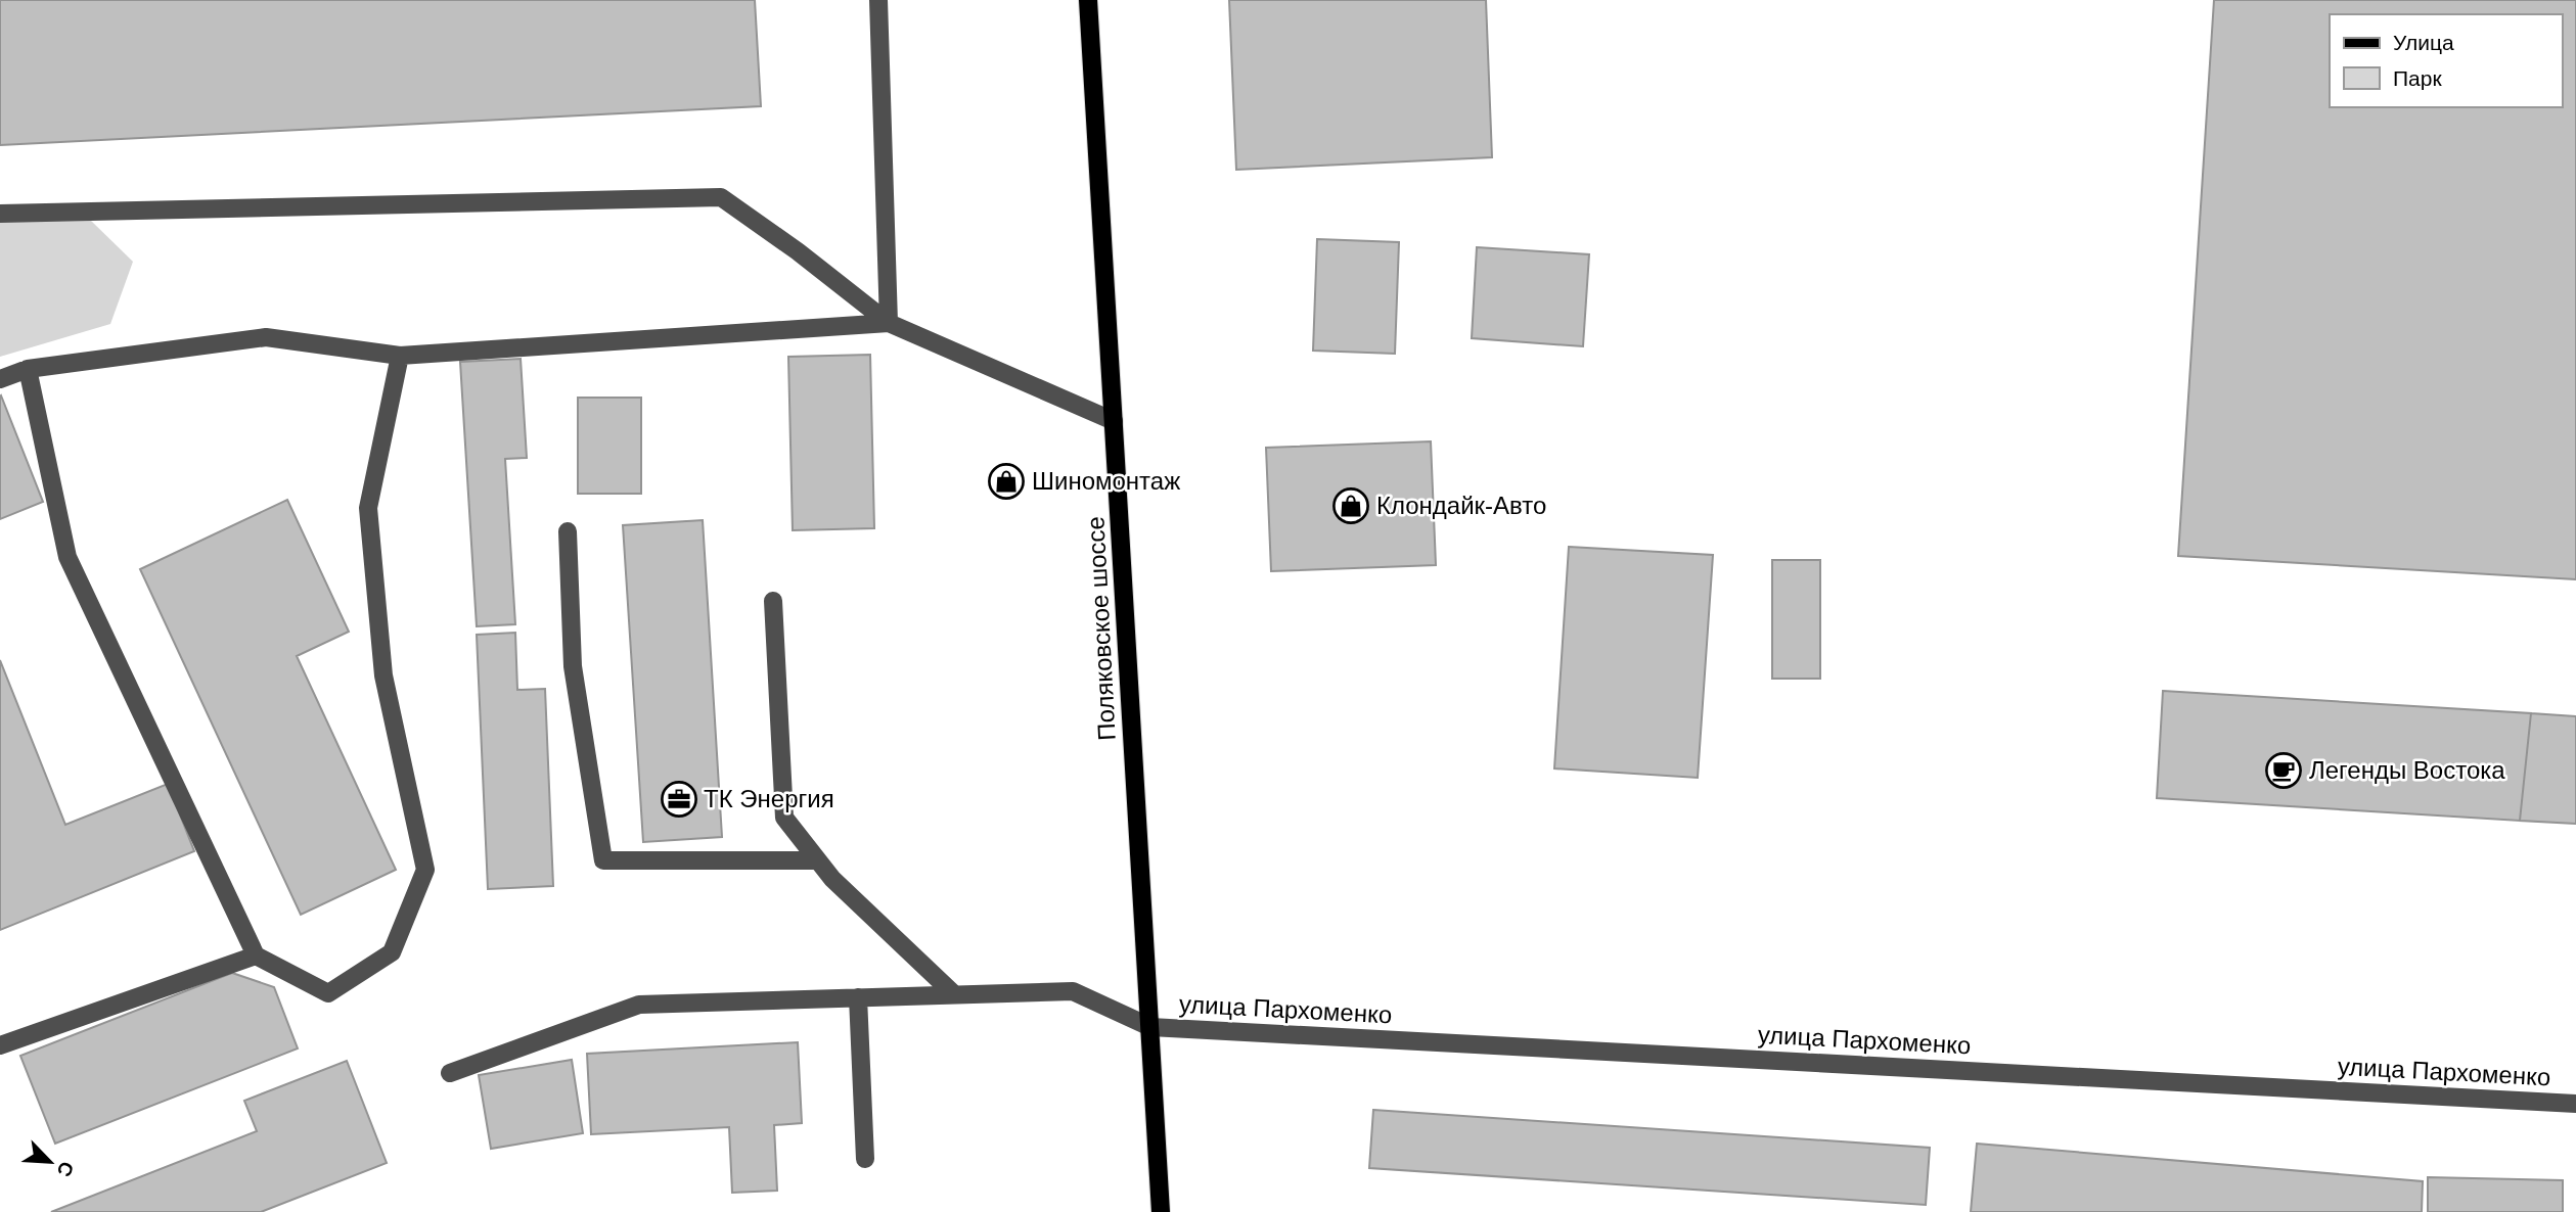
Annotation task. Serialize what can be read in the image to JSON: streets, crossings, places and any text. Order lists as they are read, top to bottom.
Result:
{
  "streets": {
    "main road": ["Поляковское шоссе"],
    "street": ["улица Пархоменко"]
  },
  "crossings": [
    ["Поляковское шоссе", "улица Пархоменко"]
  ],
  "places": {
    "shop": ["Шиномонтаж", "Клондайк-Авто"],
    "cafe": ["Легенды Востока"],
    "office": ["ТК Энергия"]
  },
  "legend": ["Улица", "Парк"],
  "north": "bottom right"
}
